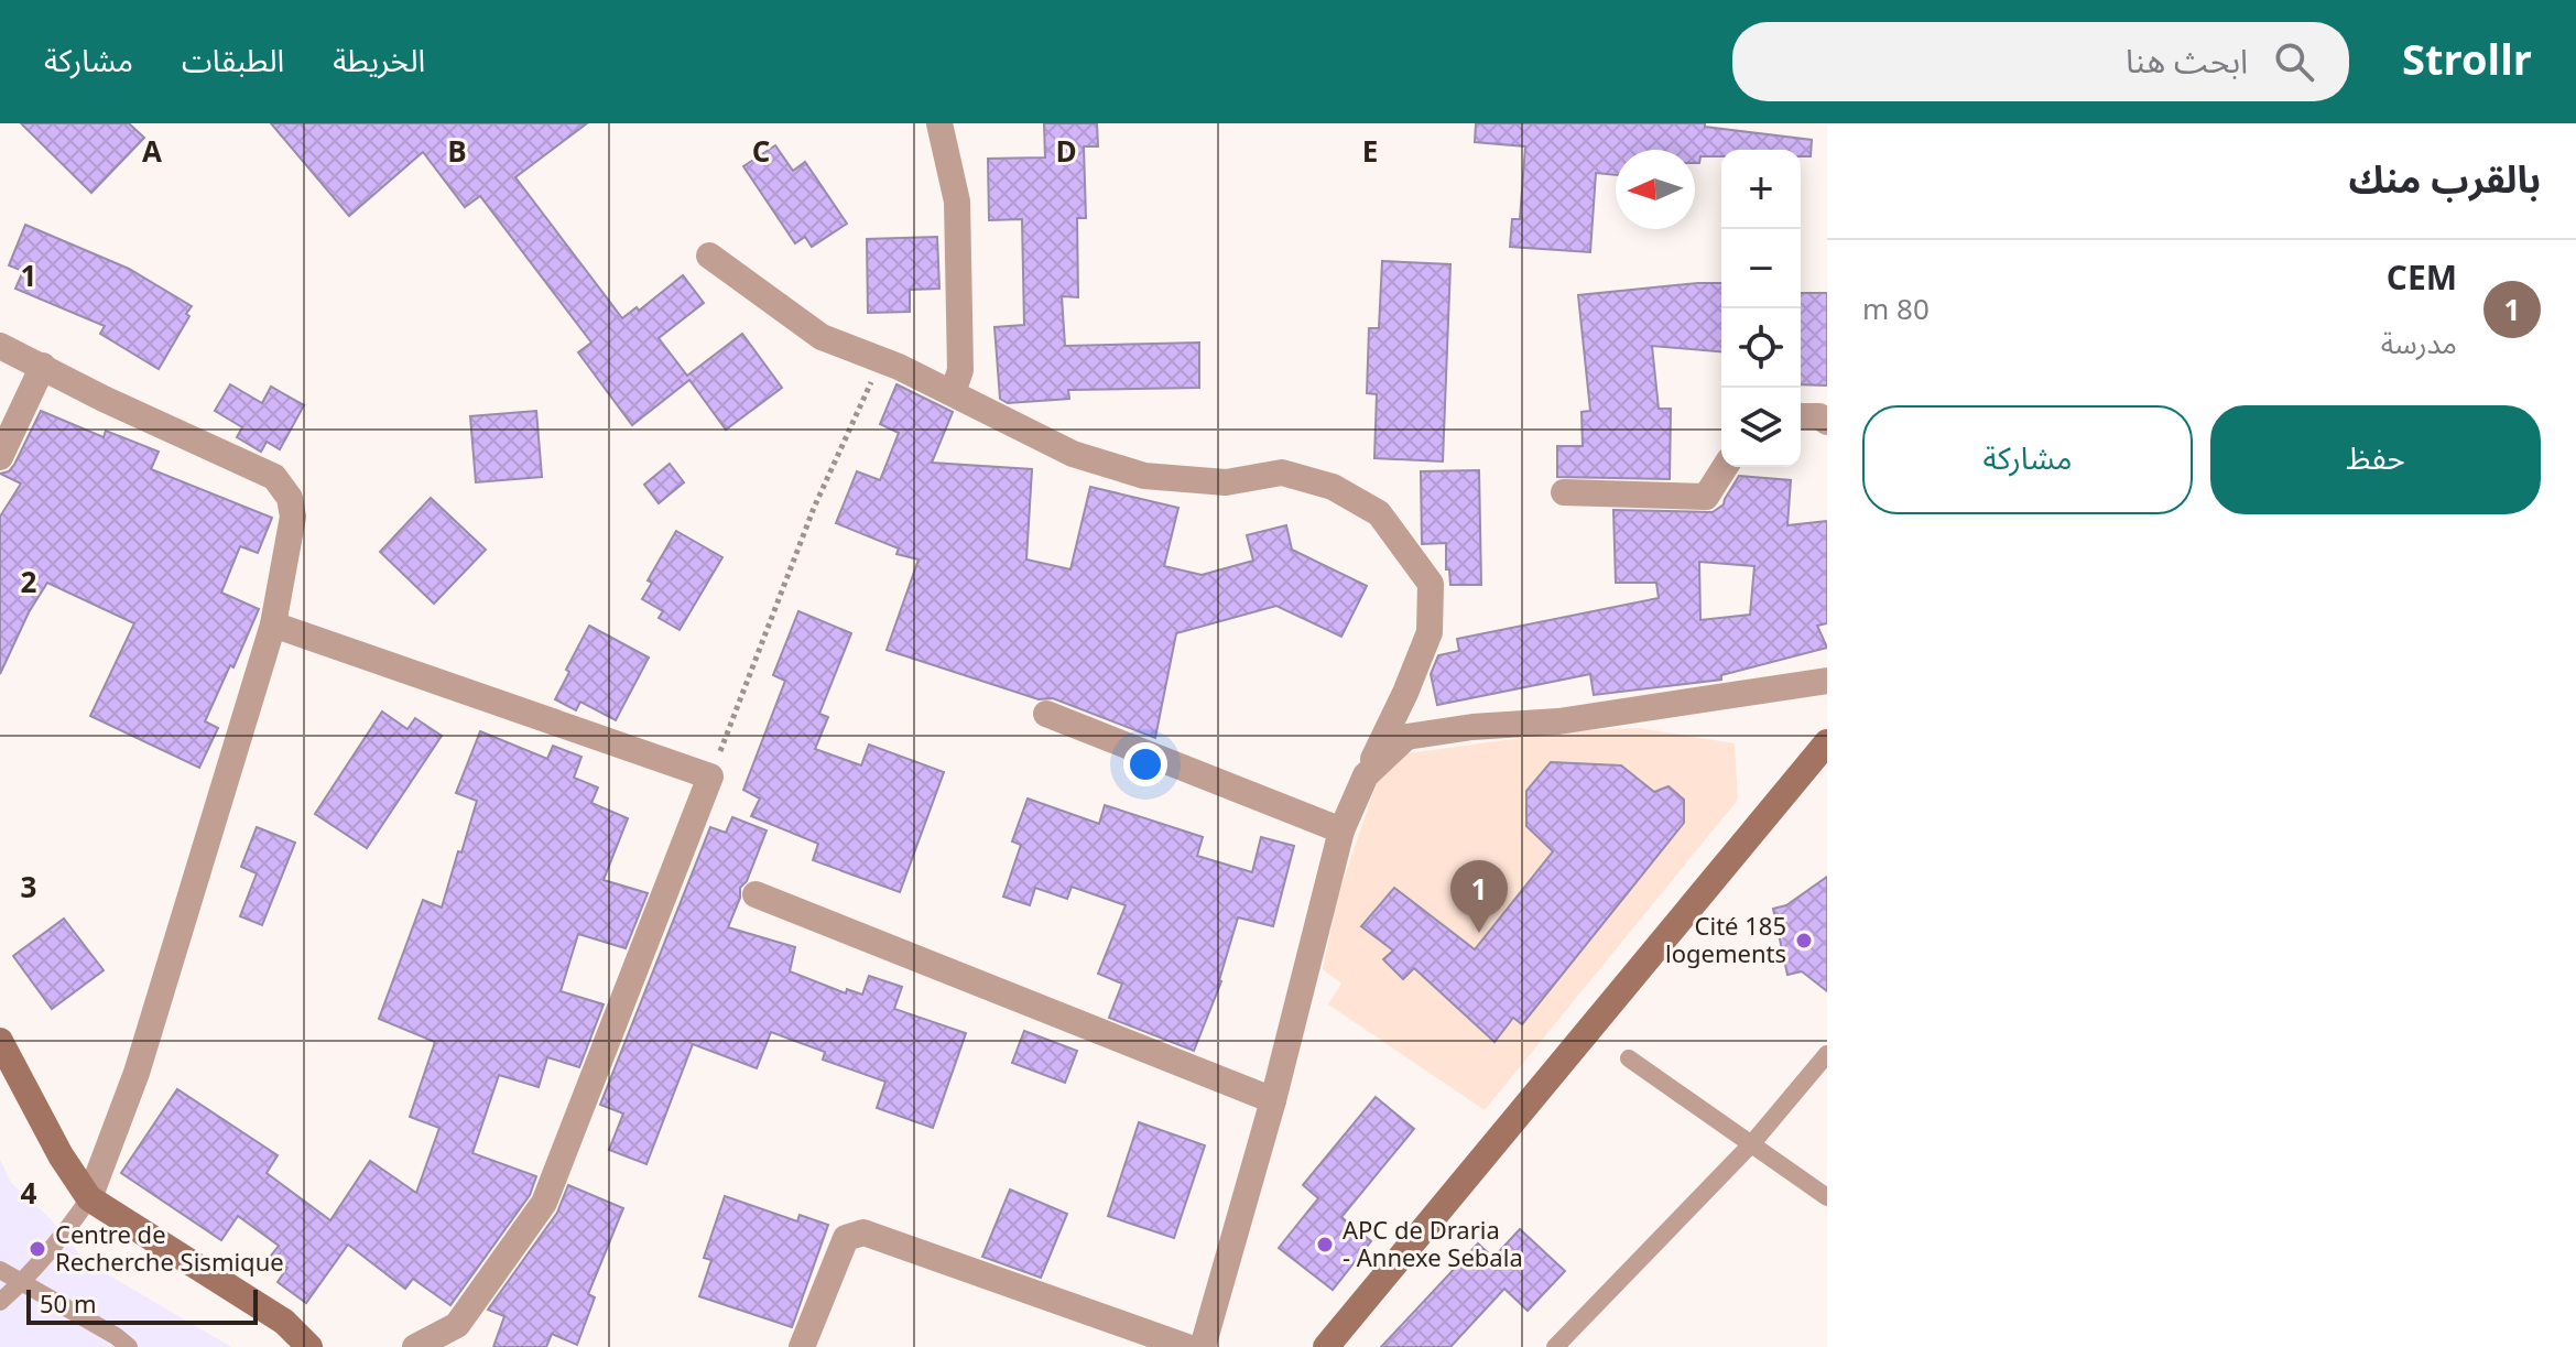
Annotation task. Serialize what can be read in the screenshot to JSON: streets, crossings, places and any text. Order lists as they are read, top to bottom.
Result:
{
  "places": ["Cité 185 logements", "APC de Draria - Annexe Sebala", "Centre de Recherche Sismique"],
  "scale_bar": "50 m",
  "north": "left",
  "page": {
    "header": "Strollr",
    "search": "ابحث هنا",
    "nav": ["الخريطة", "الطبقات", "مشاركة"],
    "heading": "بالقرب منك",
    "map_buttons": ["+", "−"],
    "list": [
      {
        "mark": "1",
        "name": "CEM",
        "note": "مدرسة",
        "value": "80 m"
      }
    ],
    "buttons": ["حفظ", "مشاركة"],
    "pins": "1",
    "scale": "50 m"
  },
  "grid": {
    "columns": [
      "A",
      "B",
      "C",
      "D",
      "E"
    ],
    "rows": [
      "1",
      "2",
      "3",
      "4"
    ]
  }
}
